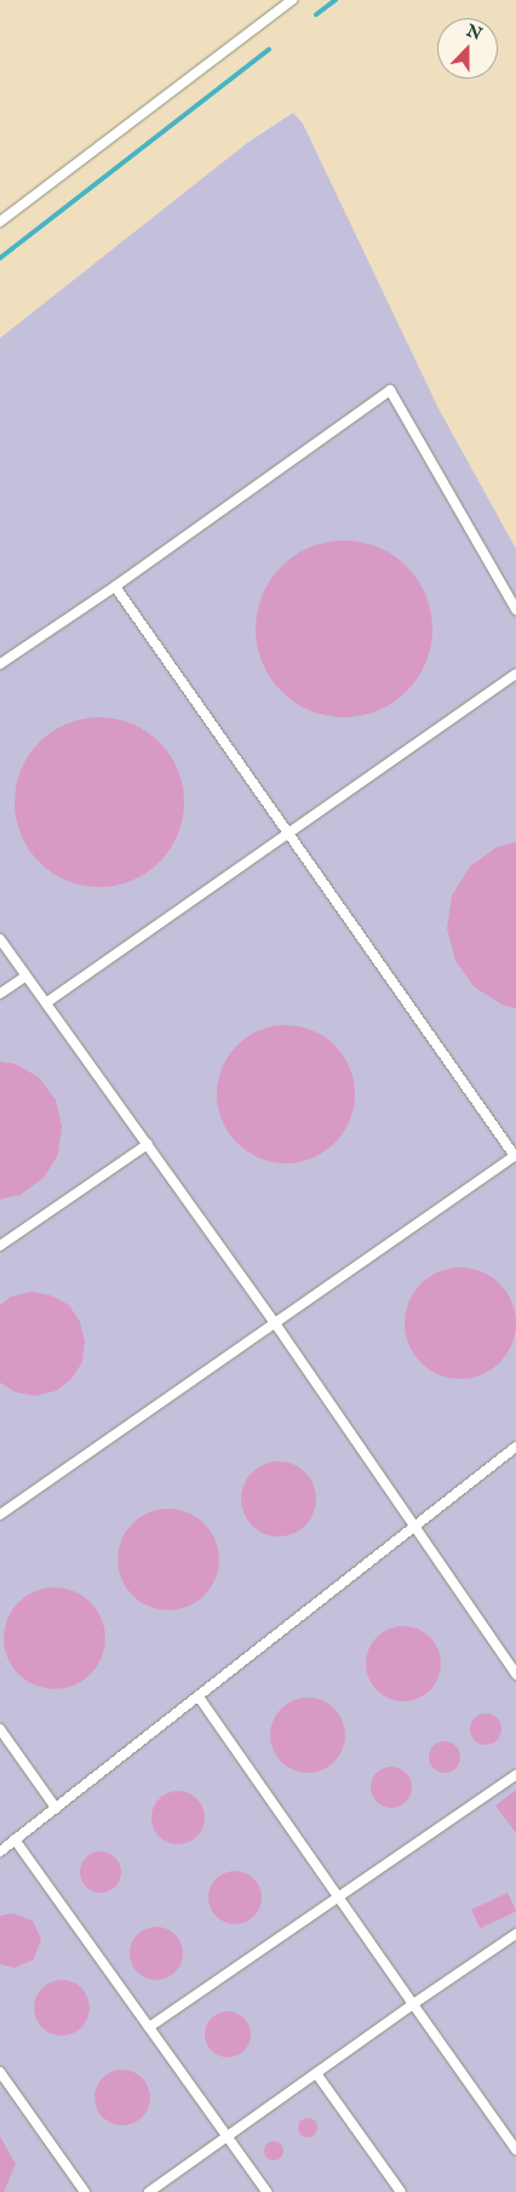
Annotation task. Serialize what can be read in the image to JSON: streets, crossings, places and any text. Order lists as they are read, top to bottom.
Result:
{
  "north": "top"
}
